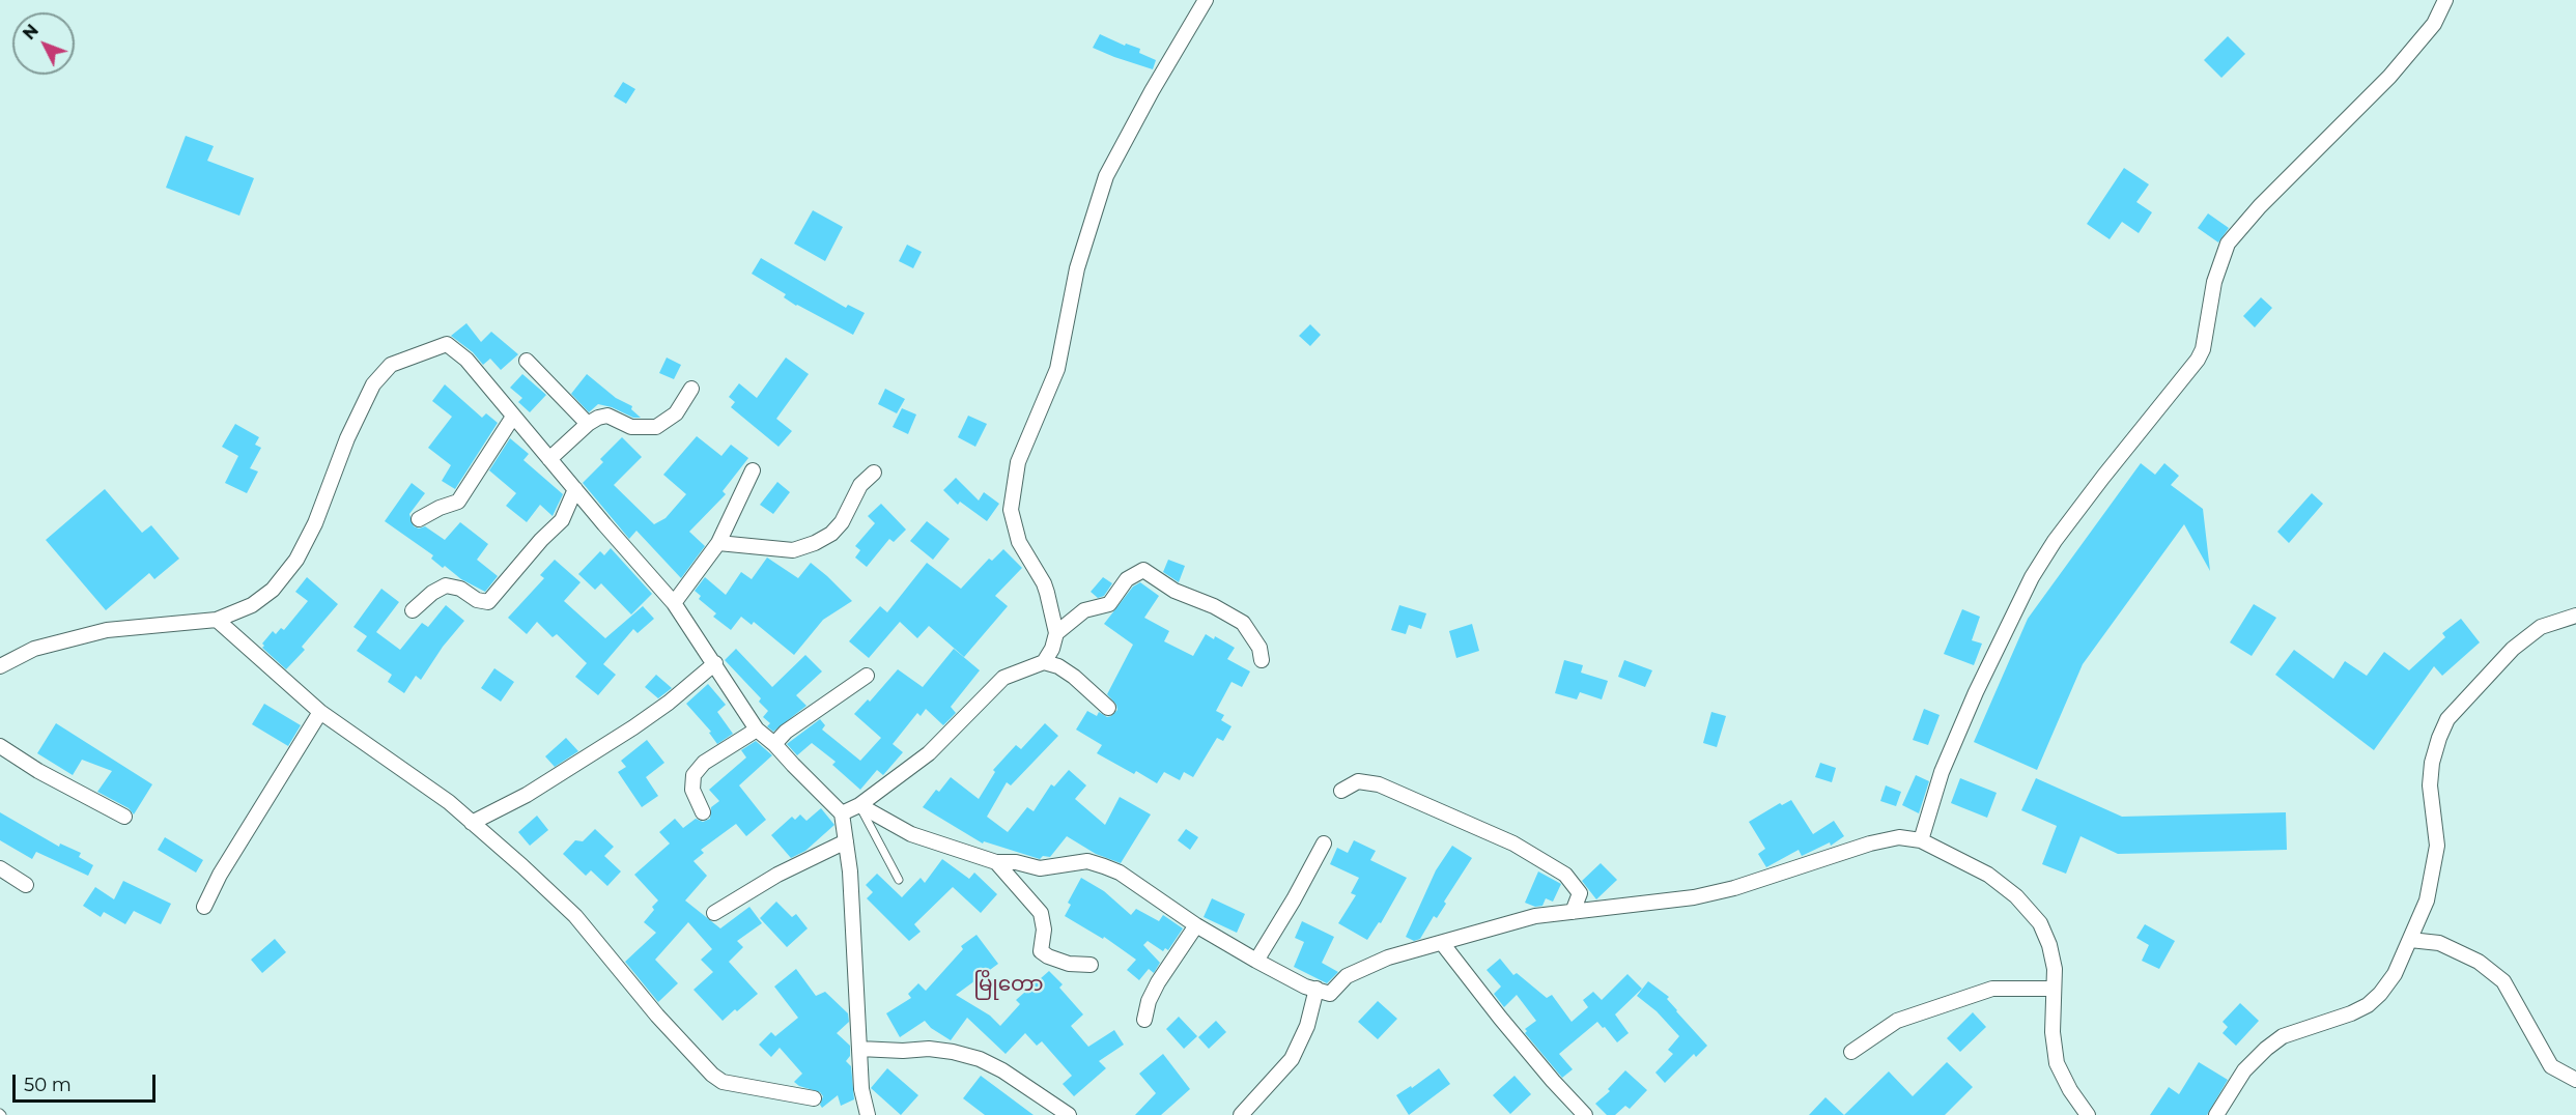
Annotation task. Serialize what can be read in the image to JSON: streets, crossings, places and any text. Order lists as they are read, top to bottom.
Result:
{
  "districts": ["မြိုတော"],
  "scale_bar": "50 m",
  "north": "top left"
}
